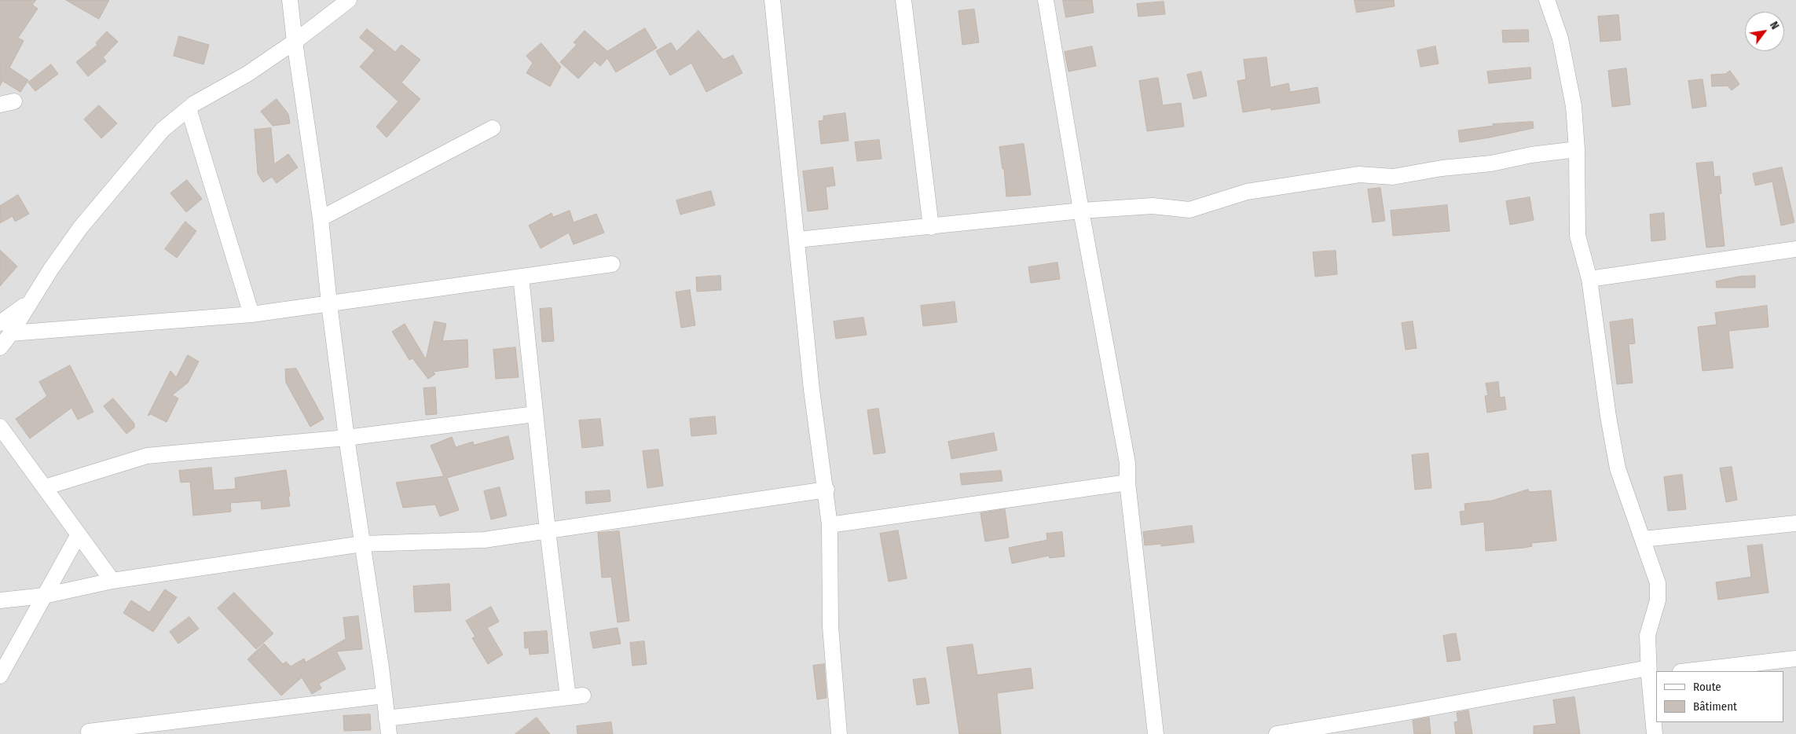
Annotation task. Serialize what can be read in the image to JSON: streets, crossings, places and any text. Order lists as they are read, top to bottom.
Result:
{
  "legend": ["Route", "Bâtiment"],
  "north": "top right"
}
